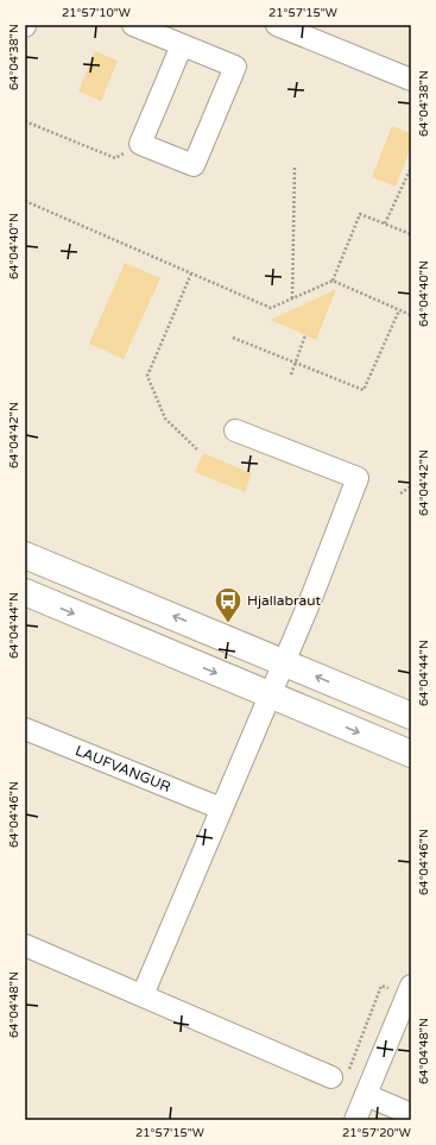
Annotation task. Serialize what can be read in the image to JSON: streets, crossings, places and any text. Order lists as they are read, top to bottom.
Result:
{
  "streets": {
    "street": ["LAUFVANGUR"]
  },
  "places": {
    "bus stop": ["Hjallabraut"]
  },
  "coordinates": [
    "21°57'10\"W",
    "21°57'15\"W",
    "64°04'38\"N",
    "64°04'40\"N",
    "64°04'42\"N",
    "64°04'44\"N",
    "64°04'46\"N",
    "64°04'48\"N",
    "21°57'20\"W"
  ]
}
